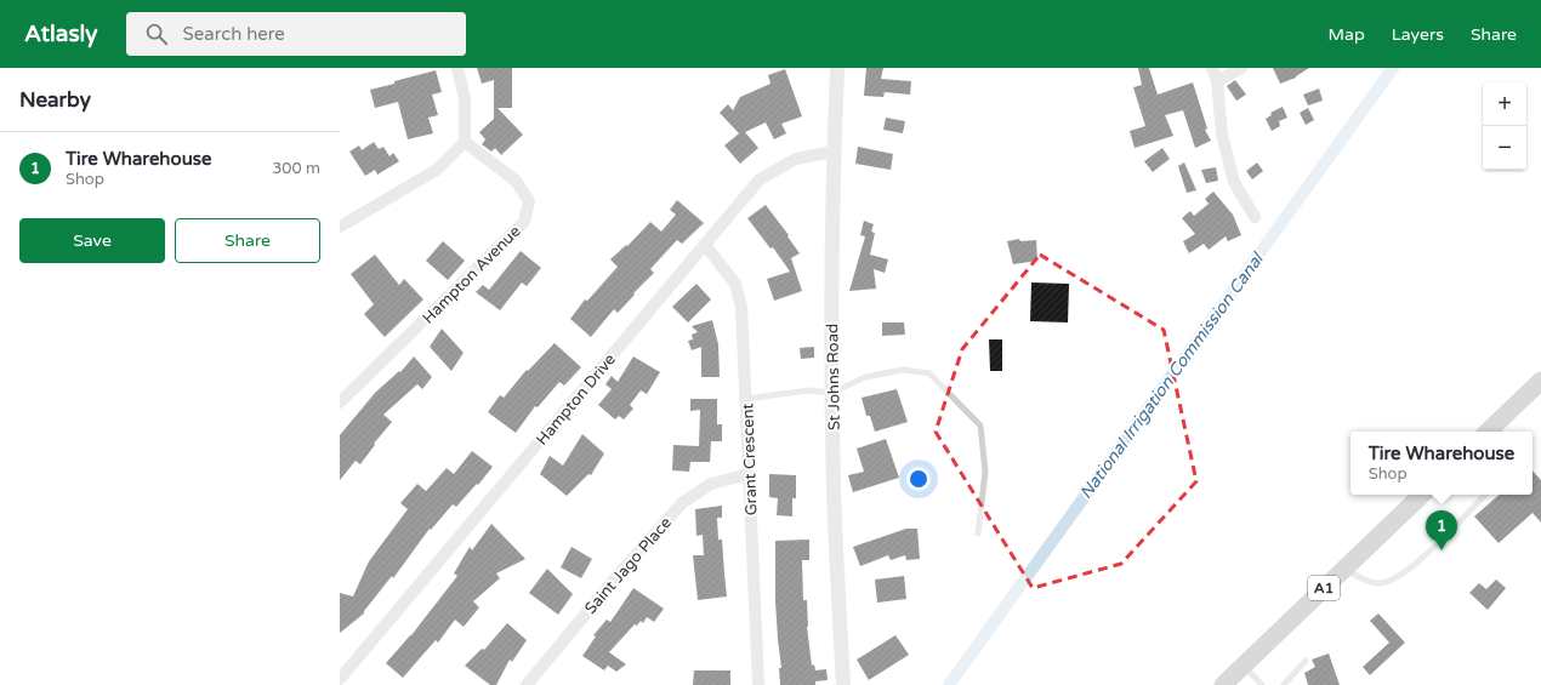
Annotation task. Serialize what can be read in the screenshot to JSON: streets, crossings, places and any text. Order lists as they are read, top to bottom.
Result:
{
  "streets": {
    "main road": ["A1"],
    "street": [
      "Hampton Avenue",
      "St Johns Road",
      "Hampton Drive",
      "Grant Crescent",
      "Saint Jago Place"
    ]
  },
  "crossings": [
    ["St Johns Road", "Hampton Drive"],
    ["Hampton Drive", "Grant Crescent"],
    ["Grant Crescent", "Saint Jago Place"]
  ],
  "water": ["National Irrigation Commission Canal"],
  "page": {
    "header": "Atlasly",
    "search": "Search here",
    "nav": ["Map", "Layers", "Share"],
    "heading": "Nearby",
    "map_buttons": ["+", "−"],
    "list": [
      {
        "mark": "1",
        "name": "Tire Wharehouse",
        "note": "Shop",
        "value": "300 m"
      }
    ],
    "buttons": ["Save", "Share"],
    "popup": ["Tire Wharehouse", "Shop"],
    "pins": "1"
  }
}
